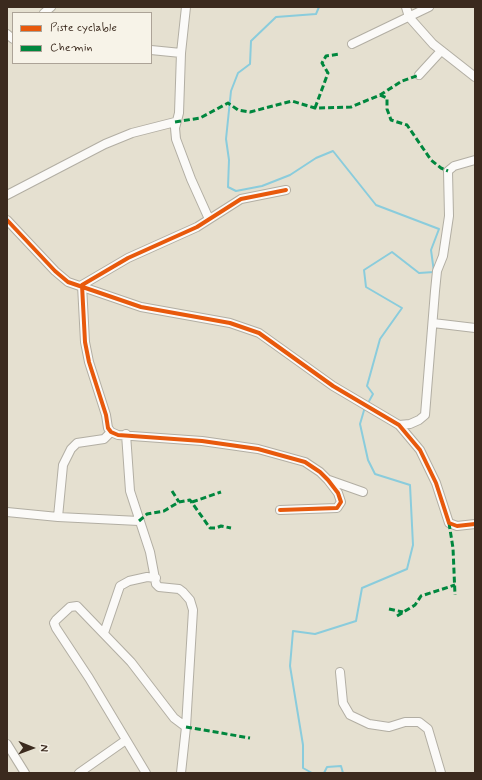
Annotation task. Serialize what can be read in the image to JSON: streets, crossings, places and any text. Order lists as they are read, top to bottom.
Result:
{
  "legend": ["Piste cyclable", "Chemin"],
  "north": "right"
}
